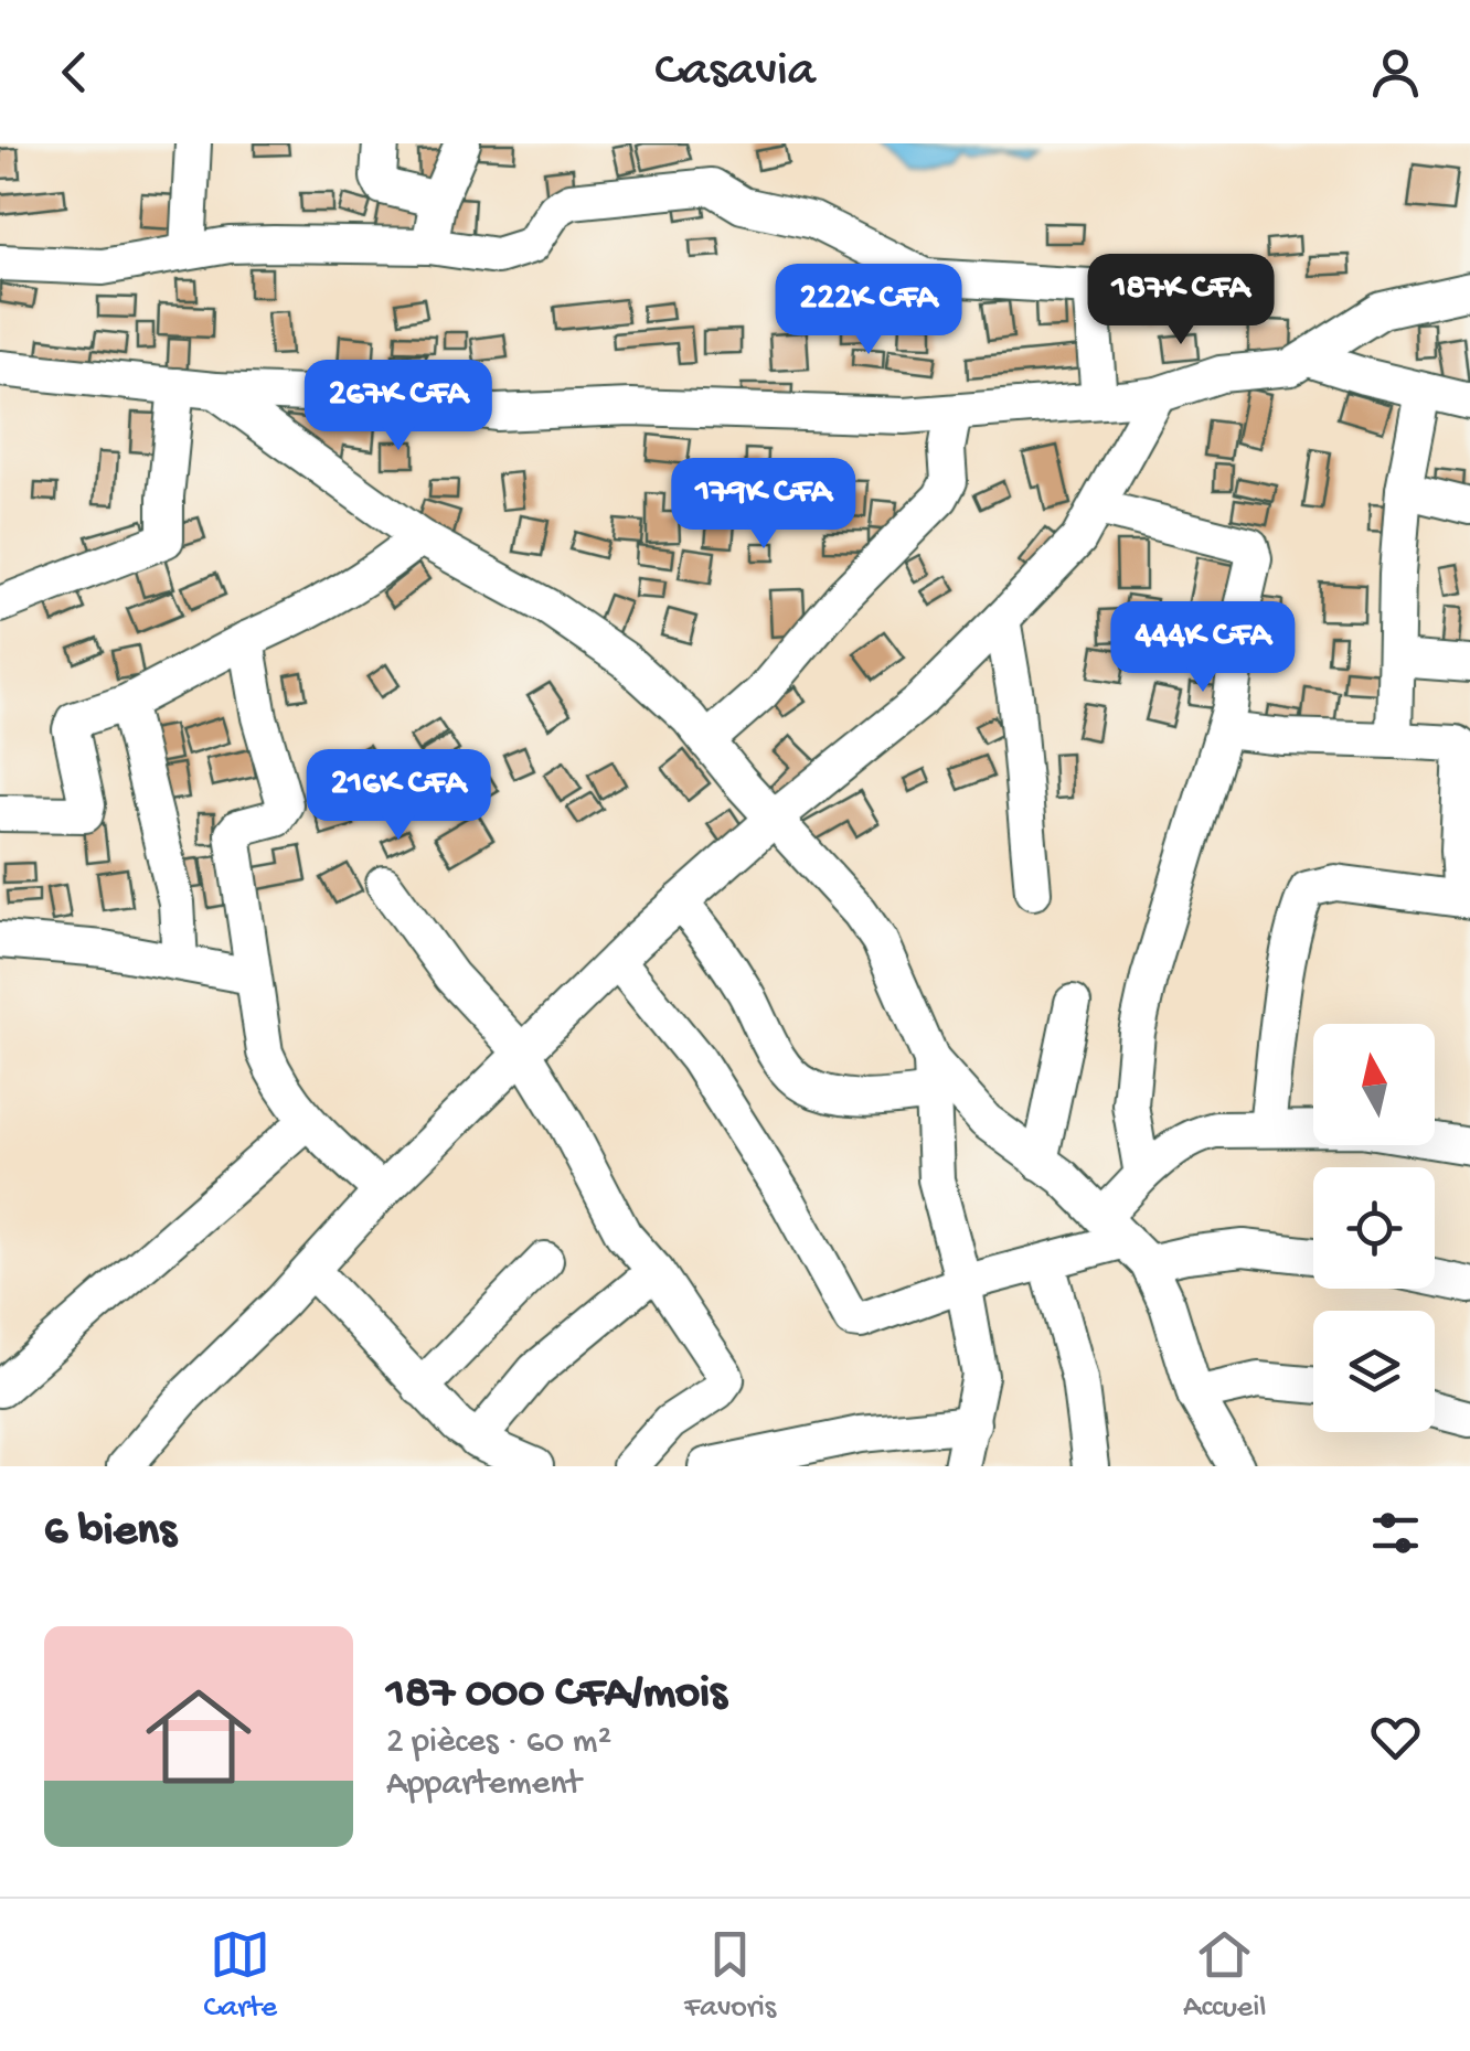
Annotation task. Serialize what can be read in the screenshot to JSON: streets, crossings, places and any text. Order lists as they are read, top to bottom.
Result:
{
  "north": "top",
  "page": {
    "header": "Casavia",
    "price": [
      "187K CFA",
      "222K CFA",
      "267K CFA",
      "179K CFA",
      "444K CFA",
      "216K CFA"
    ],
    "heading": "6 biens",
    "list": [
      {
        "name": "187 000 CFA/mois",
        "note": "2 pièces · 60 m² · Appartement"
      }
    ],
    "tabs": ["Carte", "Favoris", "Accueil"]
  }
}
